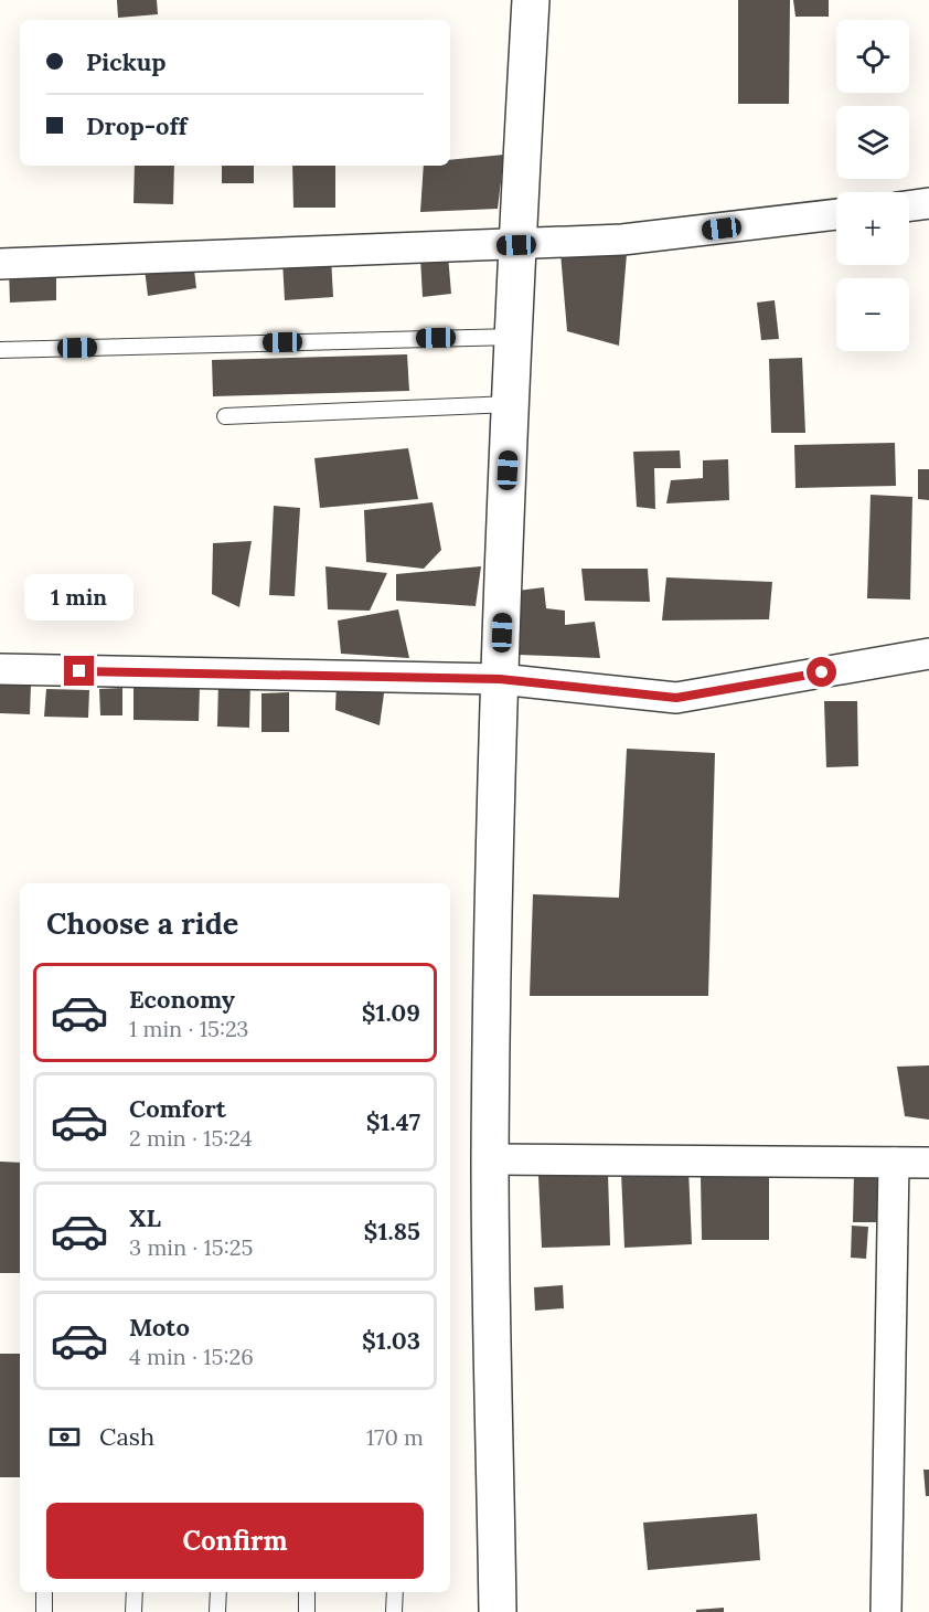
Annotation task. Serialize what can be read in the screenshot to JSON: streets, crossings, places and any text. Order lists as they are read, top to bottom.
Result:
{
  "page": {
    "map_buttons": ["+", "−"],
    "banner": ["Pickup", "Drop-off"],
    "bubble": "1 min",
    "heading": "Choose a ride",
    "list": [
      {
        "name": "Economy",
        "note": "1 min · 15:23",
        "value": "$1.09"
      },
      {
        "name": "Comfort",
        "note": "2 min · 15:24",
        "value": "$1.47"
      },
      {
        "name": "XL",
        "note": "3 min · 15:25",
        "value": "$1.85"
      },
      {
        "name": "Moto",
        "note": "4 min · 15:26",
        "value": "$1.03"
      }
    ],
    "pay": ["Cash", "170 m"],
    "buttons": "Confirm"
  }
}
